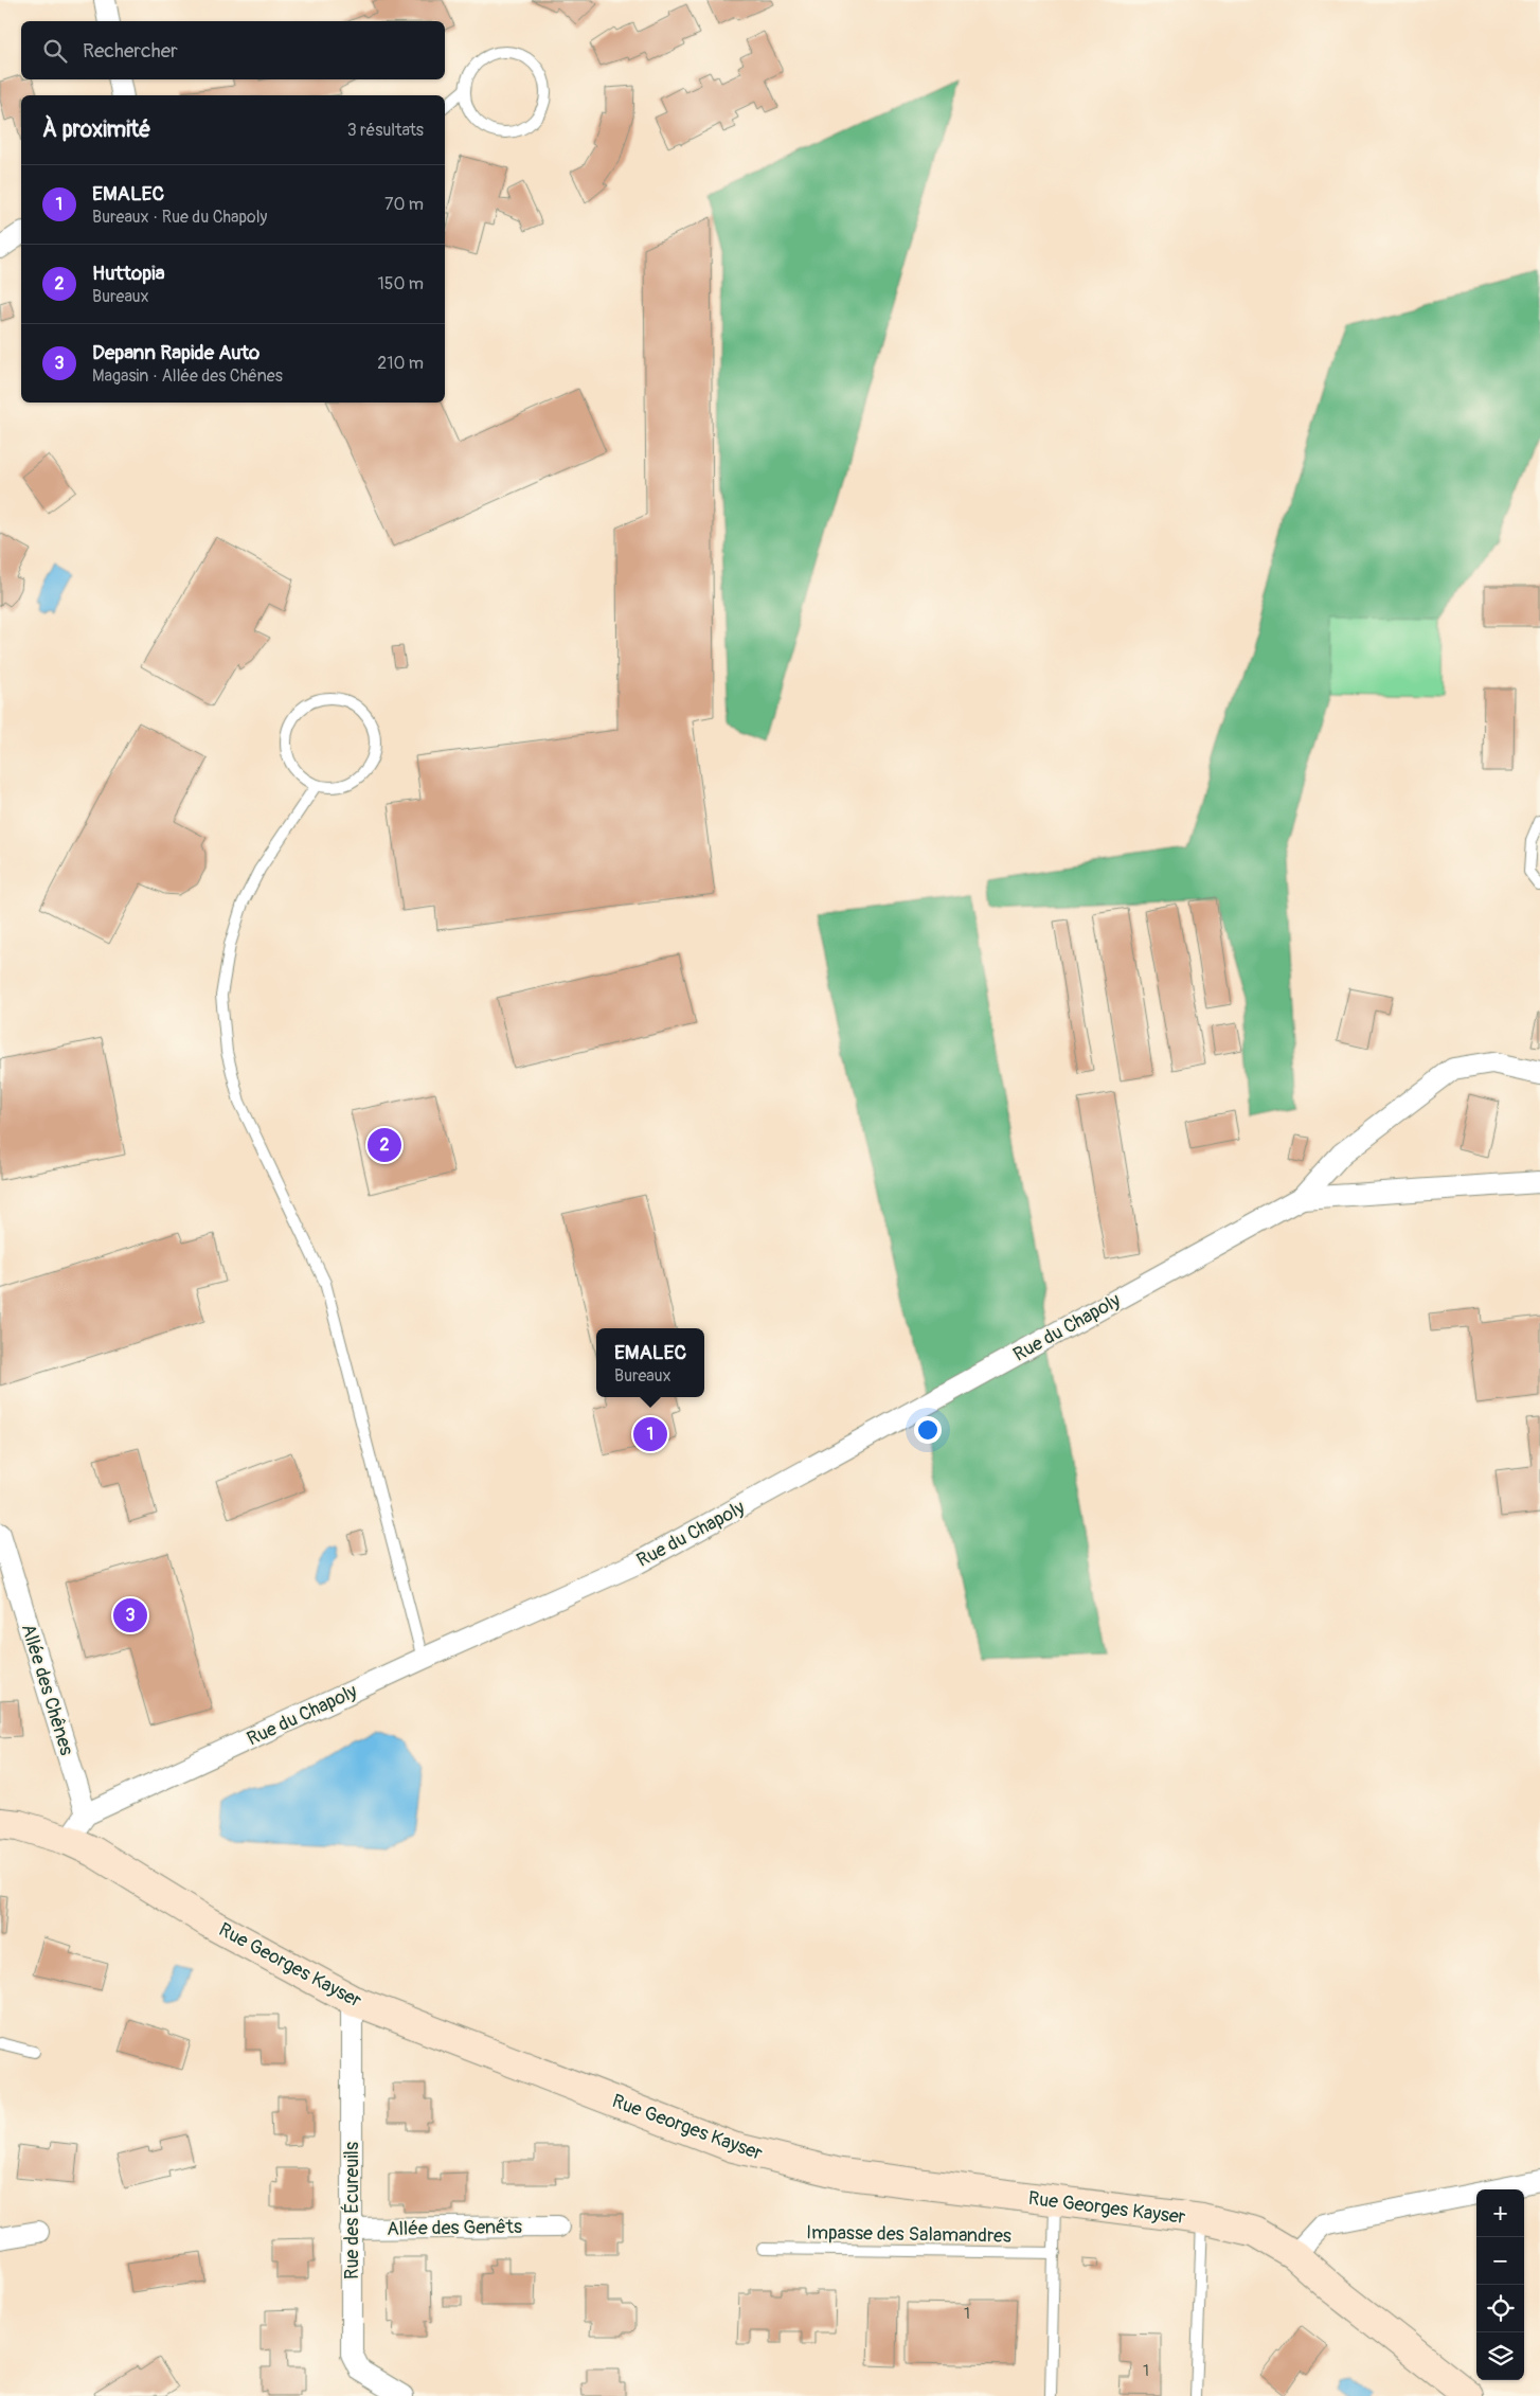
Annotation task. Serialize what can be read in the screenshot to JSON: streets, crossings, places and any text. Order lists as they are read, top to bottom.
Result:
{
  "streets": {
    "street": [
      "Rue du Chapoly",
      "Allée des Chênes",
      "Rue Georges Kayser",
      "Rue des Écureuils",
      "Allée des Genêts"
    ],
    "lane": ["Impasse des Salamandres"]
  },
  "crossings": [
    ["Rue du Chapoly", "Allée des Chênes"],
    ["Rue Georges Kayser", "Rue des Écureuils"],
    ["Rue des Écureuils", "Allée des Genêts"]
  ],
  "house_numbers": ["1", "1"],
  "page": {
    "search": "Rechercher",
    "heading": ["À proximité", "3 résultats"],
    "list": [
      {
        "mark": "1",
        "name": "EMALEC",
        "note": "Bureaux · Rue du Chapoly",
        "value": "70 m"
      },
      {
        "mark": "2",
        "name": "Huttopia",
        "note": "Bureaux",
        "value": "150 m"
      },
      {
        "mark": "3",
        "name": "Depann Rapide Auto",
        "note": "Magasin · Allée des Chênes",
        "value": "210 m"
      }
    ],
    "pins": ["2", "1", "3"],
    "popup": ["EMALEC", "Bureaux"],
    "map_buttons": ["+", "−"]
  }
}
